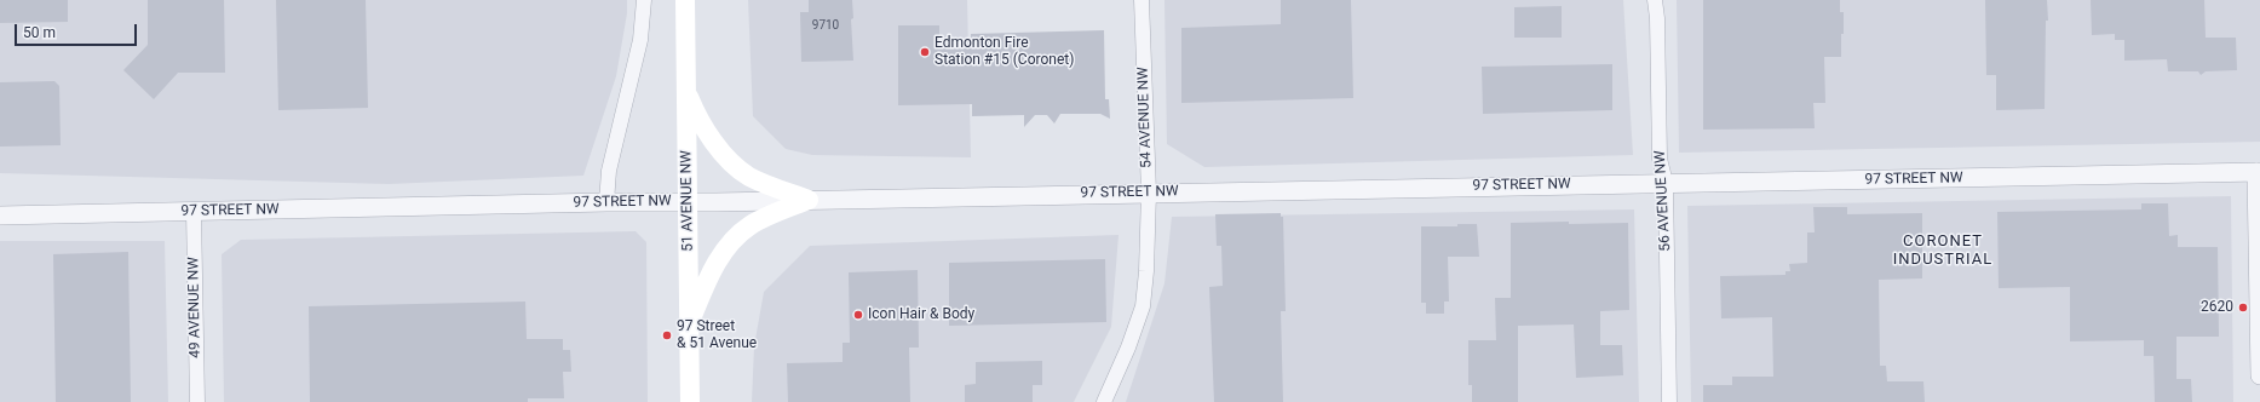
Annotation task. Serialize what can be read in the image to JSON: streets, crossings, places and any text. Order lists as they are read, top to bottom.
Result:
{
  "streets": {
    "main road": ["51 AVENUE NW"],
    "street": [
      "54 AVENUE NW",
      "97 STREET NW",
      "56 AVENUE NW",
      "49 AVENUE NW"
    ]
  },
  "crossings": [
    ["54 AVENUE NW", "97 STREET NW"],
    ["97 STREET NW", "51 AVENUE NW"],
    ["97 STREET NW", "56 AVENUE NW"],
    ["97 STREET NW", "49 AVENUE NW"]
  ],
  "districts": ["CORONET INDUSTRIAL"],
  "places": [
    "Edmonton Fire Station #15 (Coronet)",
    "2620",
    "Icon Hair & Body",
    "97 Street & 51 Avenue"
  ],
  "house_numbers": ["9710"],
  "scale_bar": "50 m"
}
